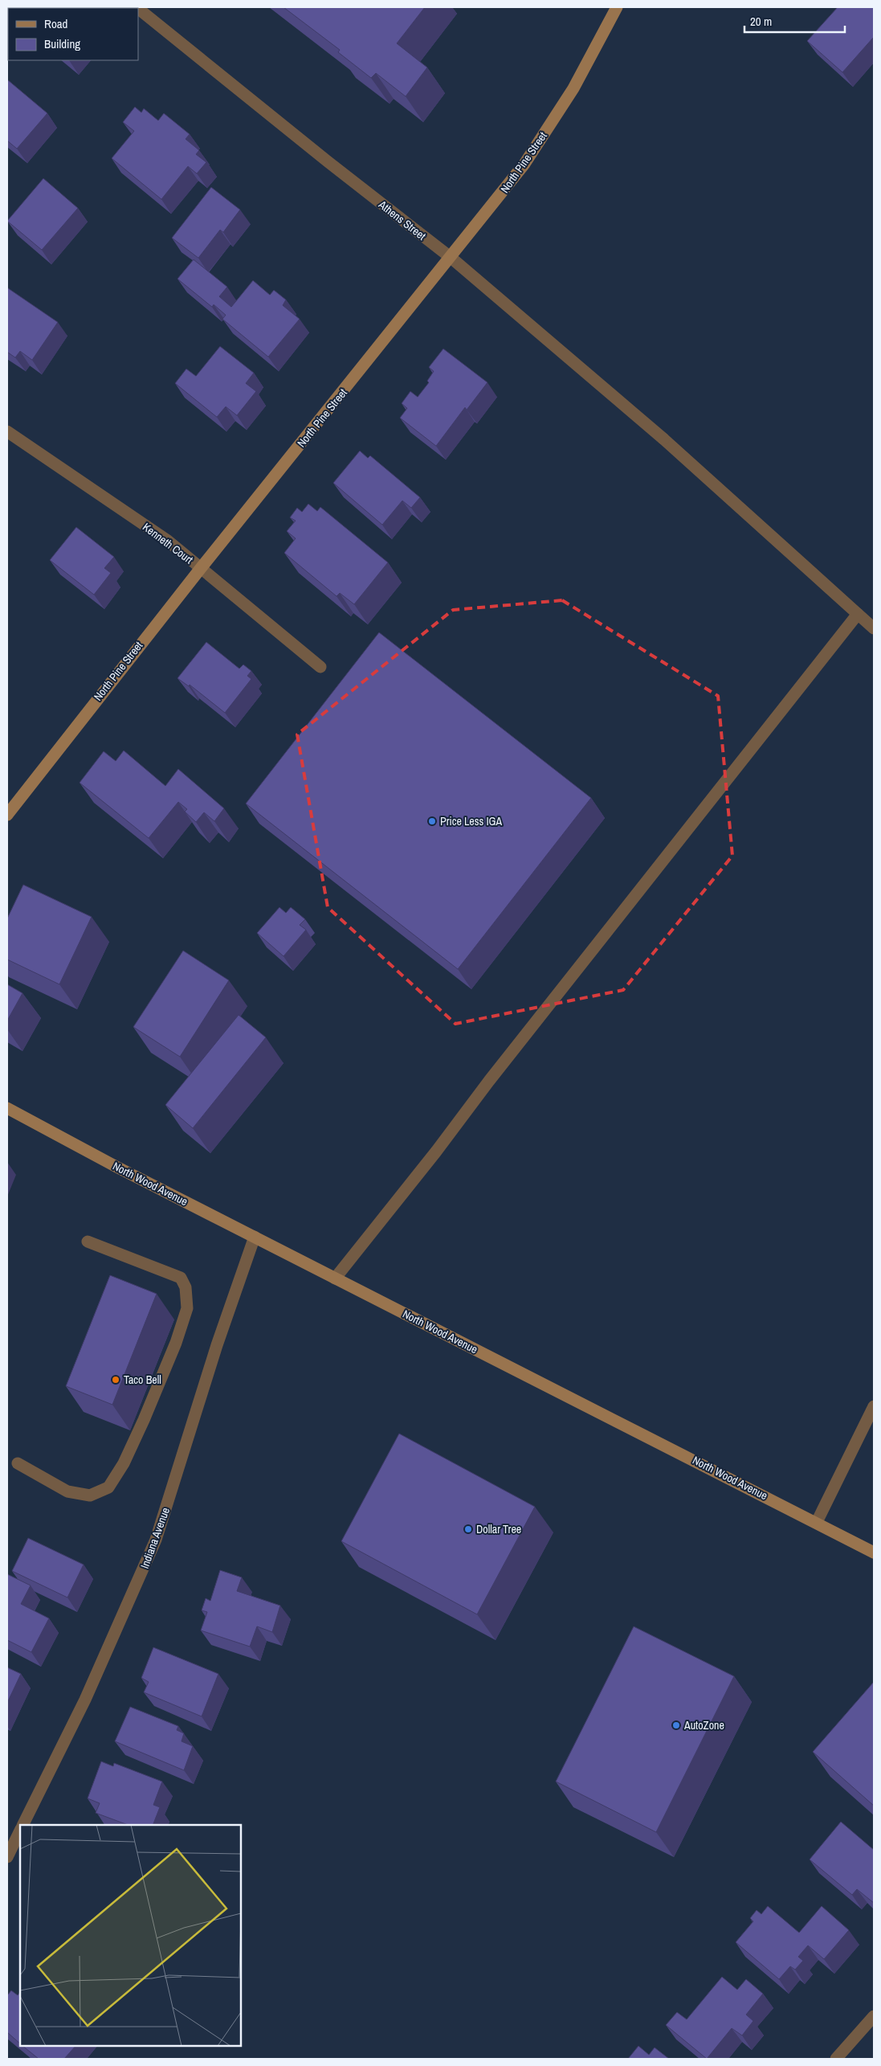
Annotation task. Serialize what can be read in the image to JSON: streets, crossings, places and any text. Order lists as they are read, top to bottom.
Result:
{
  "streets": {
    "main road": ["North Pine Street", "North Wood Avenue"],
    "street": ["Athens Street", "Kenneth Court", "Indiana Avenue"]
  },
  "crossings": [
    ["North Pine Street", "Athens Street"],
    ["North Pine Street", "Kenneth Court"],
    ["North Wood Avenue", "Indiana Avenue"]
  ],
  "places": [
    "Price Less IGA",
    "Taco Bell",
    "Dollar Tree",
    "AutoZone"
  ],
  "legend": ["Road", "Building"],
  "scale_bar": "20 m"
}
